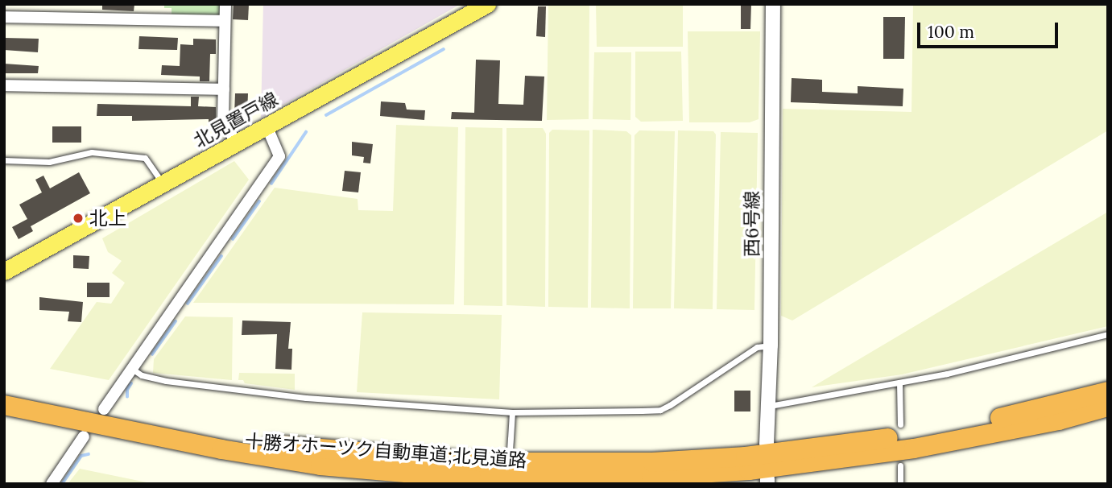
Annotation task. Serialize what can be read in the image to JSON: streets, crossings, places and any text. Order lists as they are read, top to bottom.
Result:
{
  "streets": {
    "highway": ["十勝オホーツク自動車道;北見道路"],
    "main road": ["北見置戸線"],
    "street": ["西6号線"]
  },
  "places": ["北上"],
  "scale_bar": "100 m"
}
